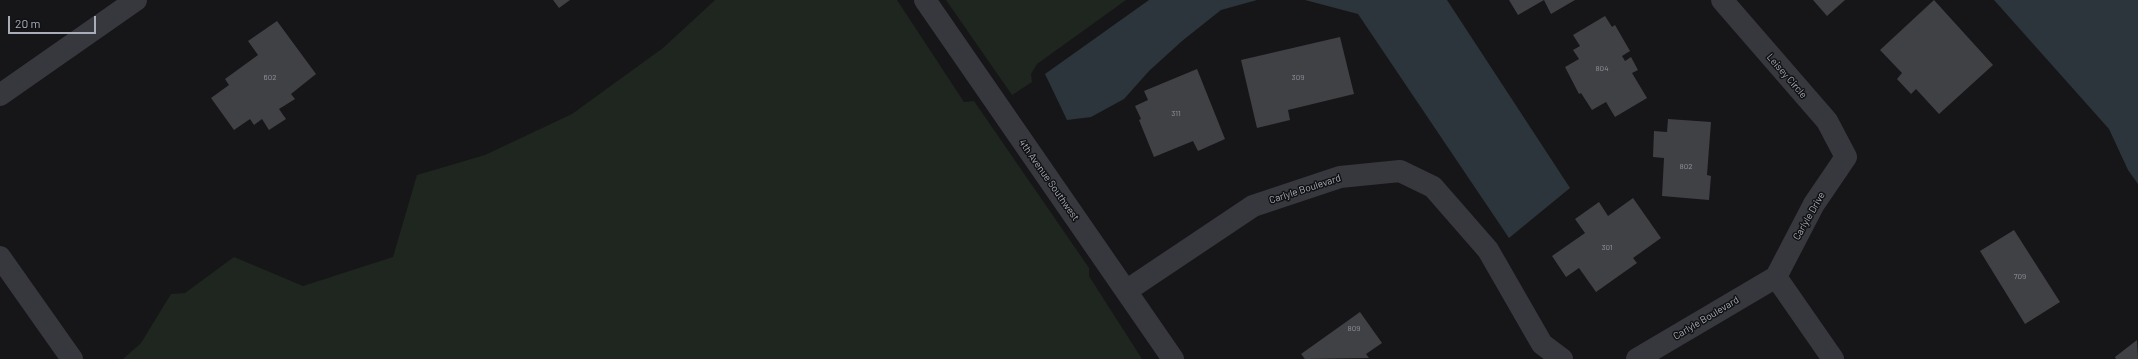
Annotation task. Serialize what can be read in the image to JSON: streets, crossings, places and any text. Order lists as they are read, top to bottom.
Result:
{
  "streets": {
    "street": [
      "Leisey Circle",
      "4th Avenue Southwest",
      "Carlyle Boulevard",
      "Carlyle Drive"
    ]
  },
  "crossings": [
    ["Leisey Circle", "Carlyle Drive"],
    ["4th Avenue Southwest", "Carlyle Boulevard"],
    ["Carlyle Boulevard", "Carlyle Drive"]
  ],
  "house_numbers": [
    "804",
    "602",
    "309",
    "311",
    "802",
    "301",
    "709",
    "809"
  ],
  "scale_bar": "20 m"
}
